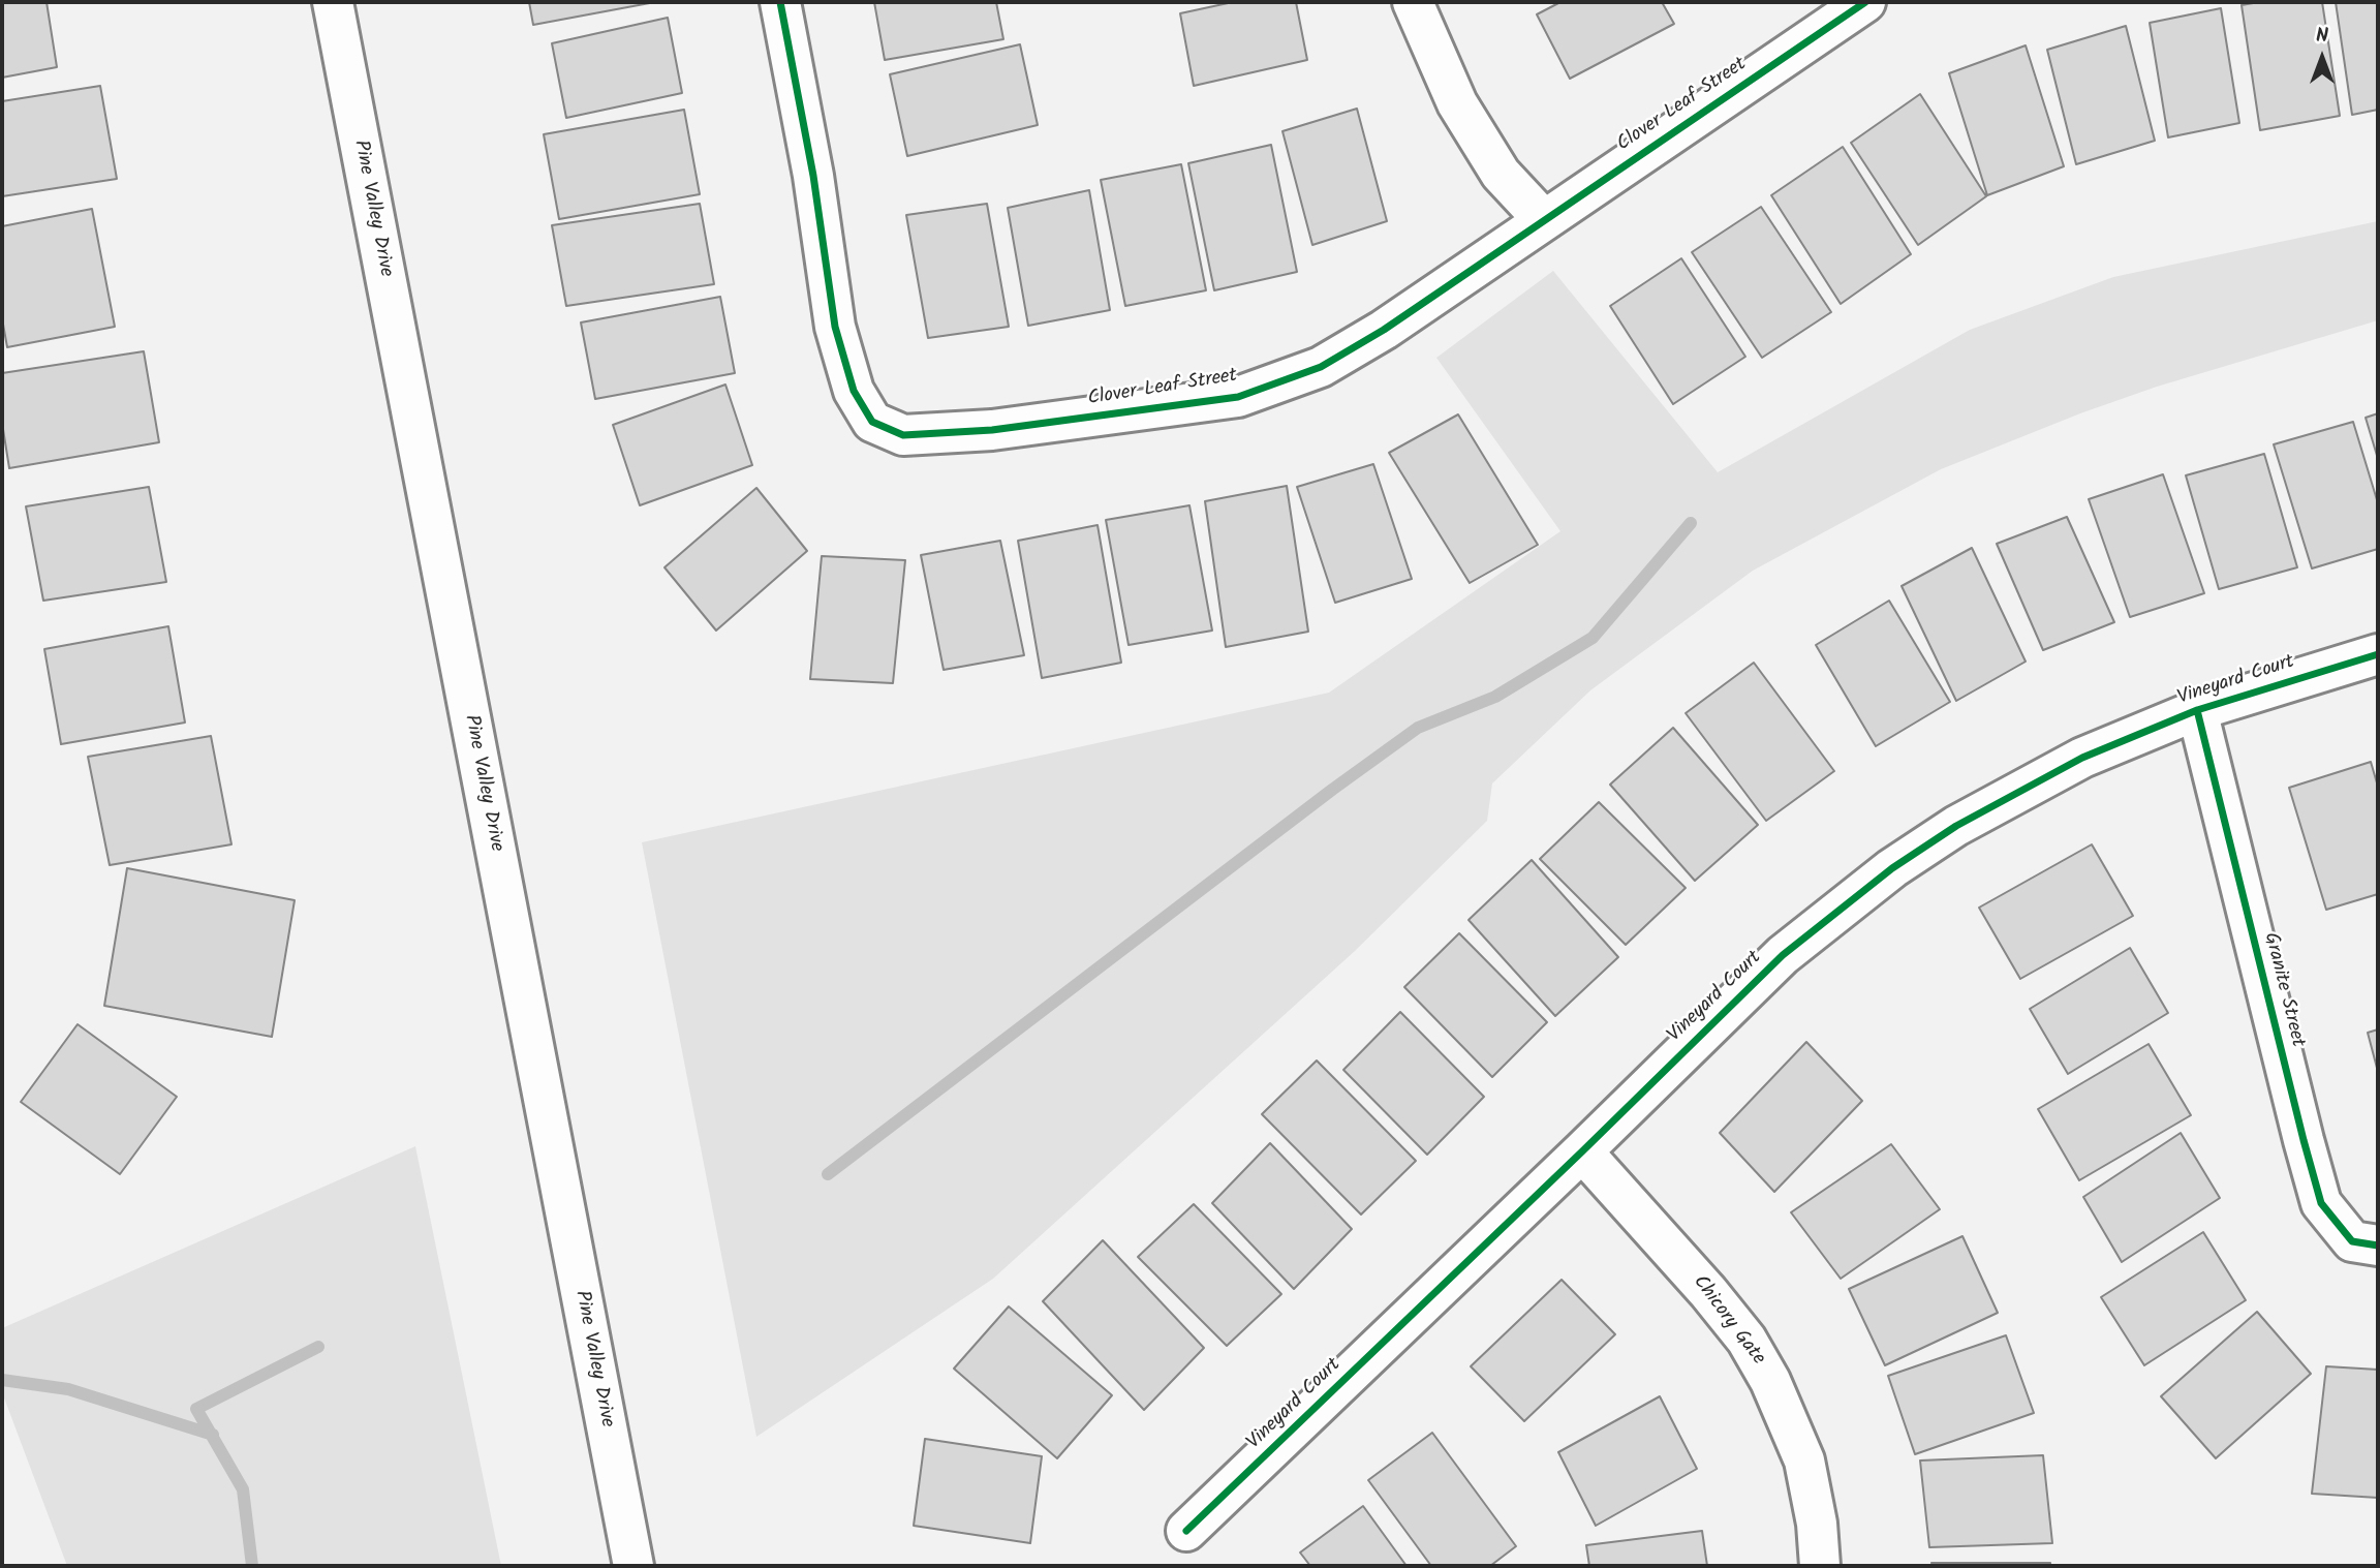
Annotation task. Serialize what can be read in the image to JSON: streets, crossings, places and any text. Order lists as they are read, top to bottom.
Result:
{
  "streets": {
    "street": [
      "Clover Leaf Street",
      "Pine Valley Drive",
      "Vineyard Court",
      "Granite Street",
      "Chicory Gate"
    ]
  },
  "crossings": [
    ["Vineyard Court", "Granite Street"],
    ["Vineyard Court", "Chicory Gate"]
  ],
  "north": "top"
}
